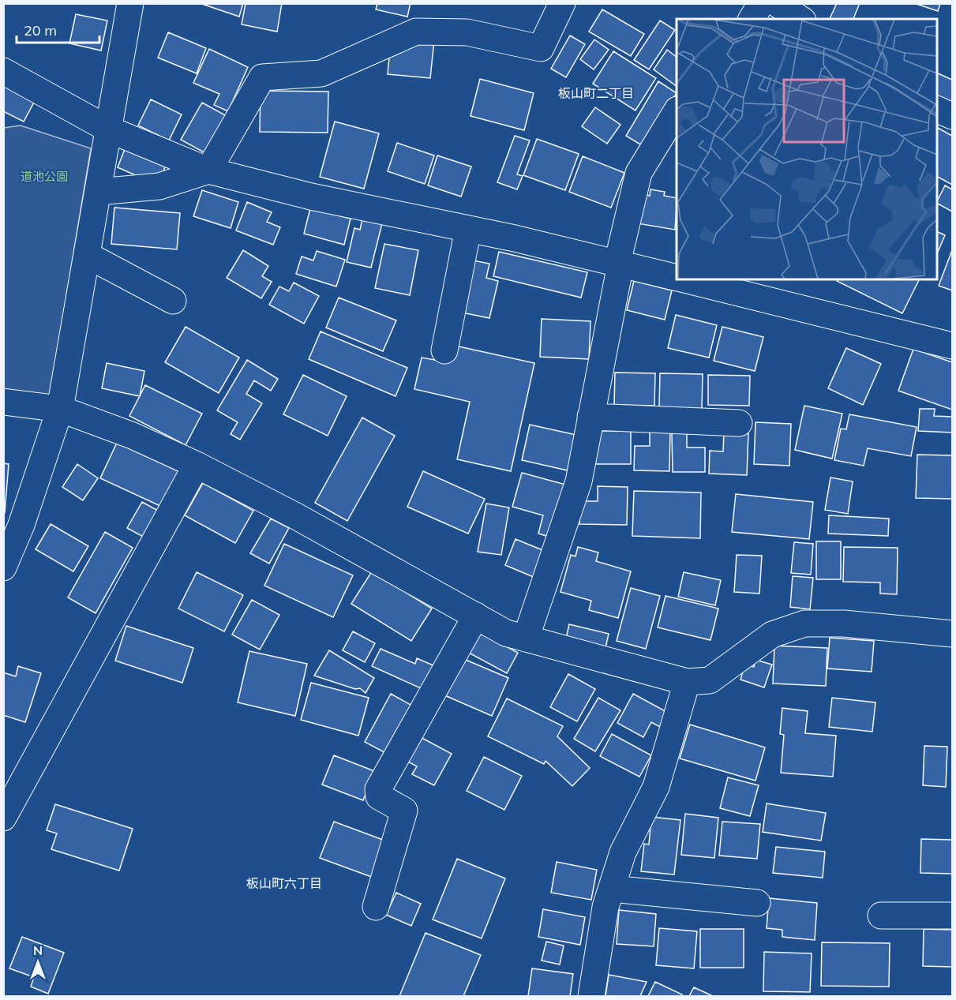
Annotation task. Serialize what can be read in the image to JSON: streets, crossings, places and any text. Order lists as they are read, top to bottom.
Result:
{
  "districts": ["板山町二丁目", "板山町六丁目"],
  "parks": ["道池公園"],
  "scale_bar": "20 m",
  "north": "top"
}
